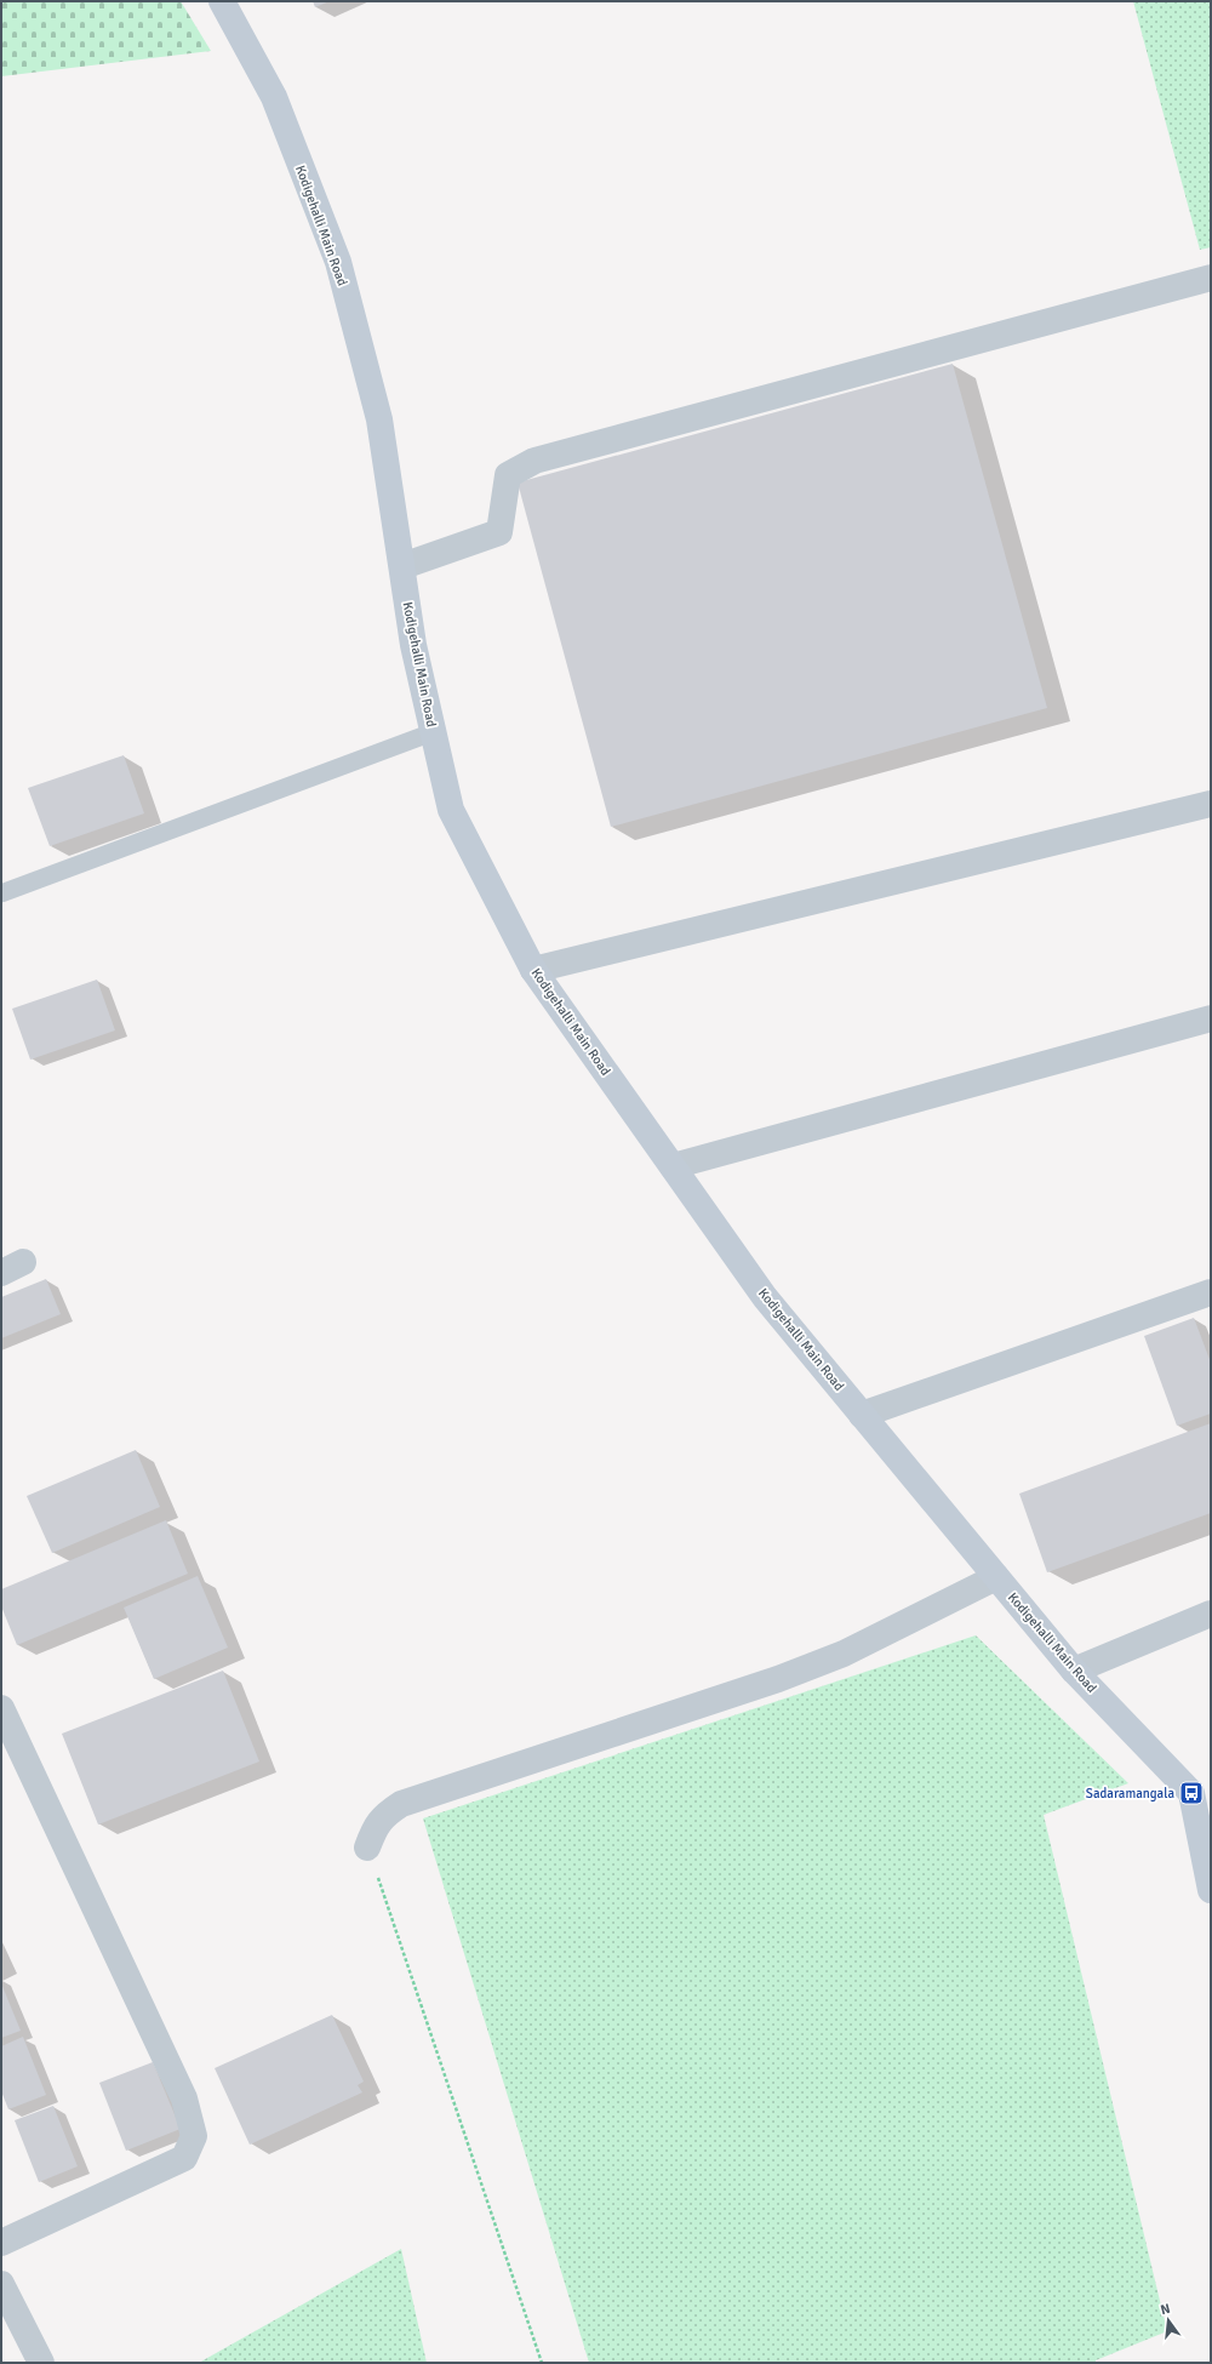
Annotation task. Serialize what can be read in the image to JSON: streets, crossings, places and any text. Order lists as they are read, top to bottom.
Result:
{
  "streets": {
    "street": ["Kodigehalli Main Road"]
  },
  "places": {
    "bus stop": ["Sadaramangala"]
  },
  "north": "top"
}
